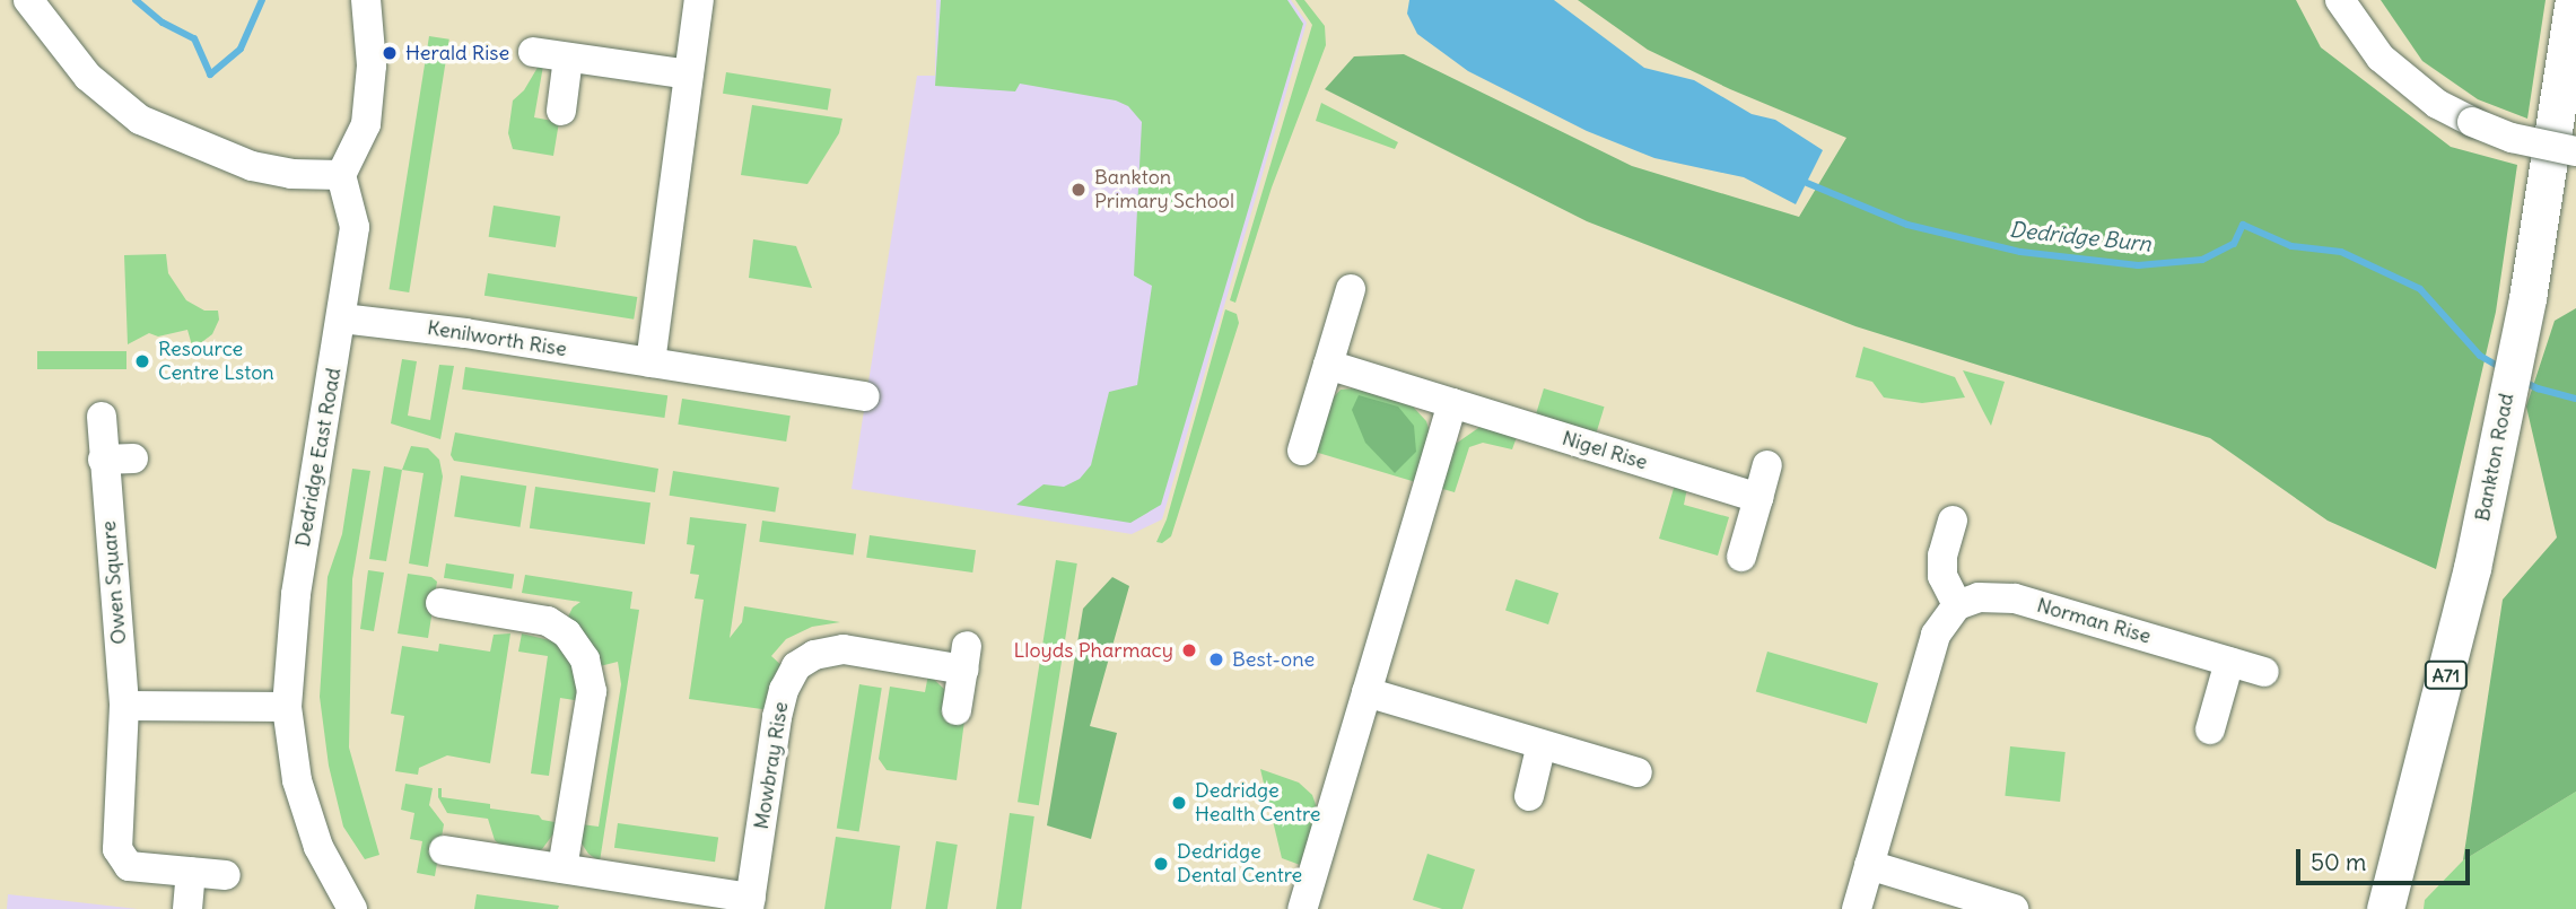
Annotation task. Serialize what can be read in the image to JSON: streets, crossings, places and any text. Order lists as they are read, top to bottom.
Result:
{
  "streets": {
    "main road": ["Bankton Road", "A71"],
    "street": [
      "Kenilworth Rise",
      "Nigel Rise",
      "Dedridge East Road",
      "Owen Square",
      "Norman Rise",
      "Mowbray Rise"
    ]
  },
  "crossings": [
    ["Kenilworth Rise", "Dedridge East Road"]
  ],
  "water": ["Dedridge Burn"],
  "places": [
    "Herald Rise",
    "Bankton Primary School",
    "Resource Centre Lston",
    "Lloyds Pharmacy",
    "Best-one",
    "Dedridge Health Centre",
    "Dedridge Dental Centre"
  ],
  "scale_bar": "50 m"
}
